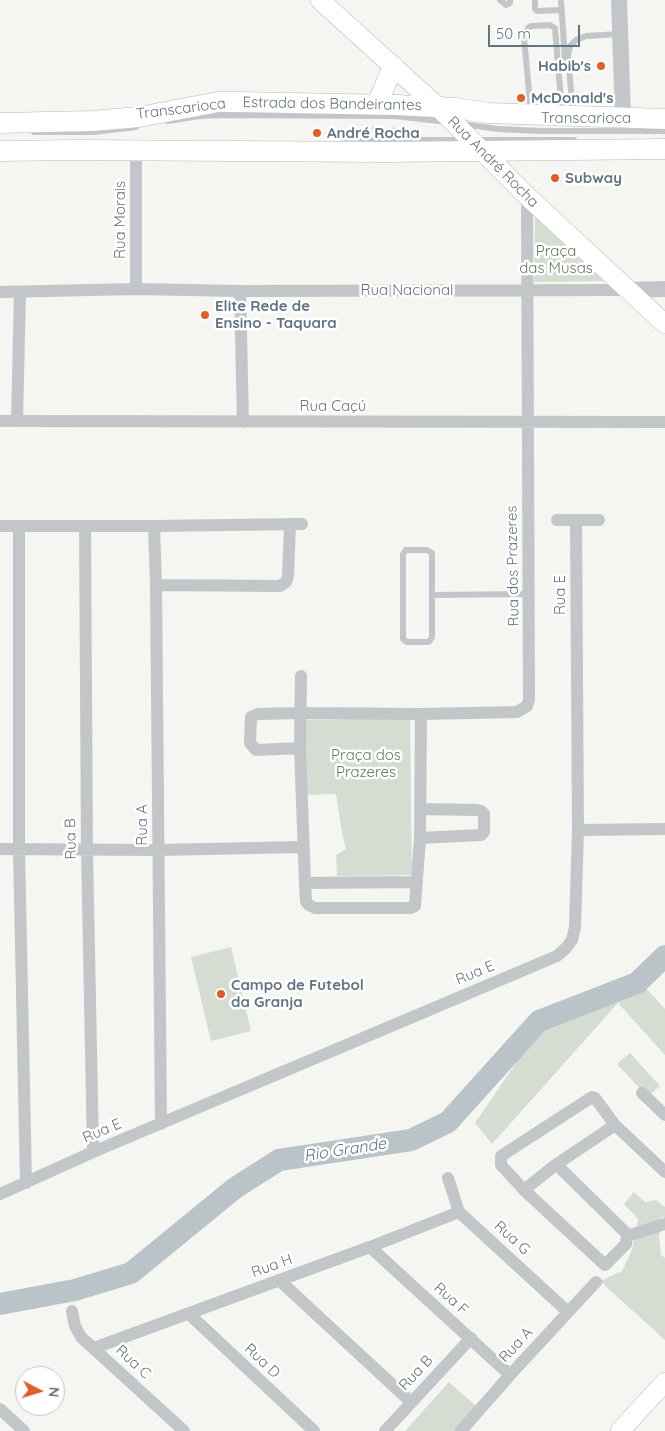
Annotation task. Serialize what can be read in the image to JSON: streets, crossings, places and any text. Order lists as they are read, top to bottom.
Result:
{
  "streets": {
    "main road": ["Estrada dos Bandeirantes", "Rua André Rocha"],
    "street": [
      "Rua Morais",
      "Rua Nacional",
      "Rua Caçú",
      "Rua dos Prazeres",
      "Rua E",
      "Rua A",
      "Rua B",
      "Rua G",
      "Rua H",
      "Rua F",
      "Rua D",
      "Rua C"
    ],
    "lane": ["Transcarioca"]
  },
  "crossings": [
    ["Estrada dos Bandeirantes", "Rua André Rocha"],
    ["Transcarioca", "Rua André Rocha"],
    ["Rua André Rocha", "Rua Nacional"],
    ["Rua André Rocha", "Rua dos Prazeres"],
    ["Rua Morais", "Rua Nacional"],
    ["Rua Nacional", "Rua dos Prazeres"],
    ["Rua Caçú", "Rua dos Prazeres"],
    ["Rua E", "Rua A"],
    ["Rua E", "Rua B"],
    ["Rua A", "Rua G"],
    ["Rua A", "Rua F"],
    ["Rua B", "Rua F"],
    ["Rua G", "Rua H"],
    ["Rua H", "Rua F"],
    ["Rua H", "Rua D"],
    ["Rua H", "Rua C"]
  ],
  "water": ["Rio Grande"],
  "parks": ["Praça das Musas", "Praça dos Prazeres"],
  "places": [
    "Habib's",
    "McDonald's",
    "André Rocha",
    "Subway",
    "Elite Rede de Ensino - Taquara",
    "Campo de Futebol da Granja"
  ],
  "scale_bar": "50 m",
  "north": "right"
}
